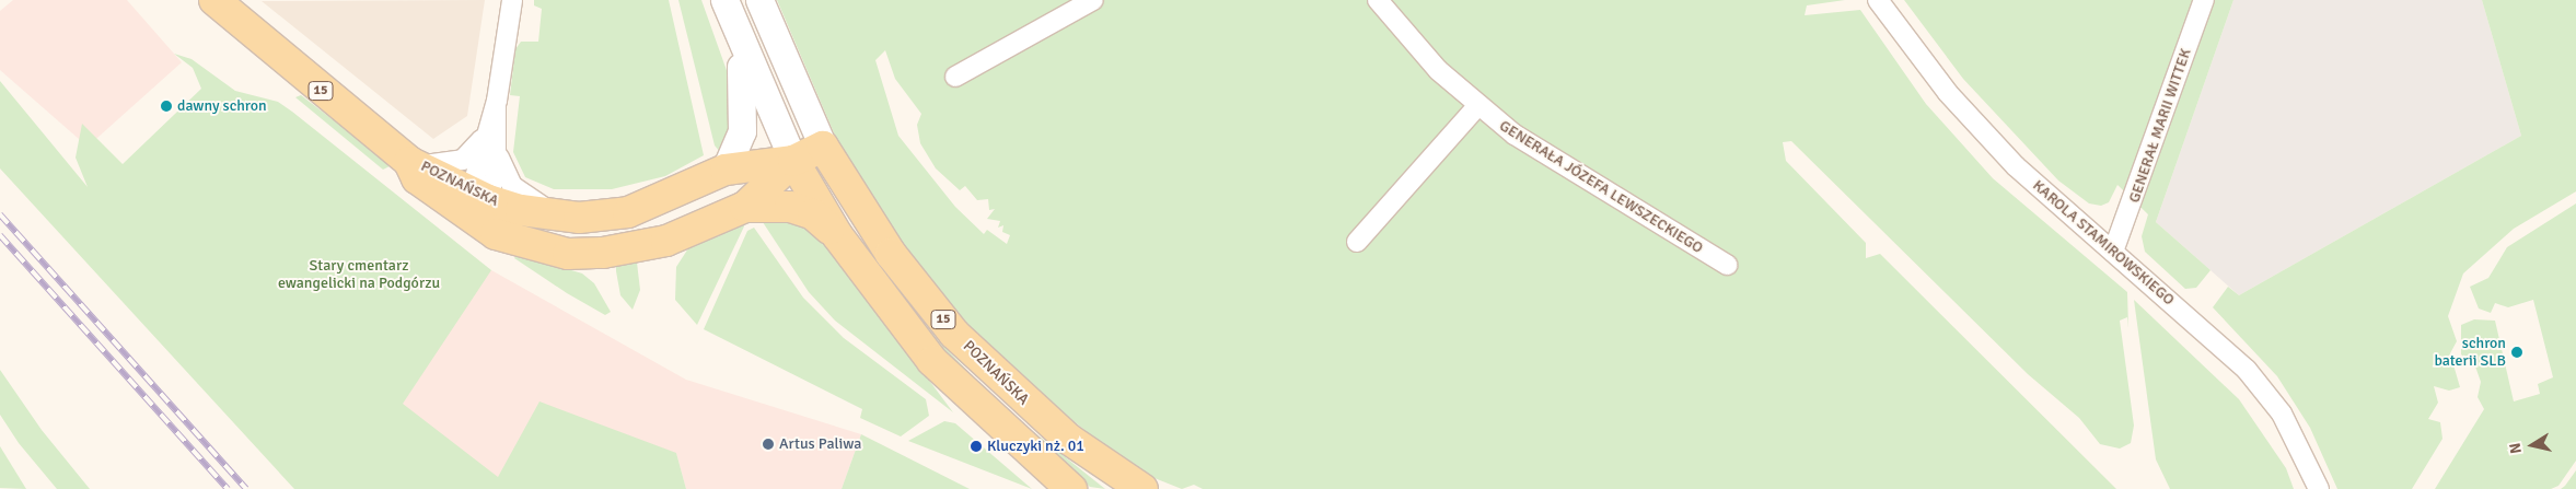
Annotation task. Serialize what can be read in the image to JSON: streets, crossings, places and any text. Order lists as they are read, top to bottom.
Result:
{
  "streets": {
    "main road": ["15", "POZNAŃSKA"],
    "street": ["GENERAŁ MARII WITTEK", "GENERAŁA JÓZEFA LEWSZECKIEGO", "KAROLA STAMIROWSKIEGO"]
  },
  "crossings": [
    ["GENERAŁ MARII WITTEK", "KAROLA STAMIROWSKIEGO"]
  ],
  "parks": ["Stary cmentarz ewangelicki na Podgórzu"],
  "places": [
    "dawny schron",
    "schron baterii SLB",
    "Artus Paliwa",
    "Kluczyki nż. 01"
  ],
  "north": "left"
}
